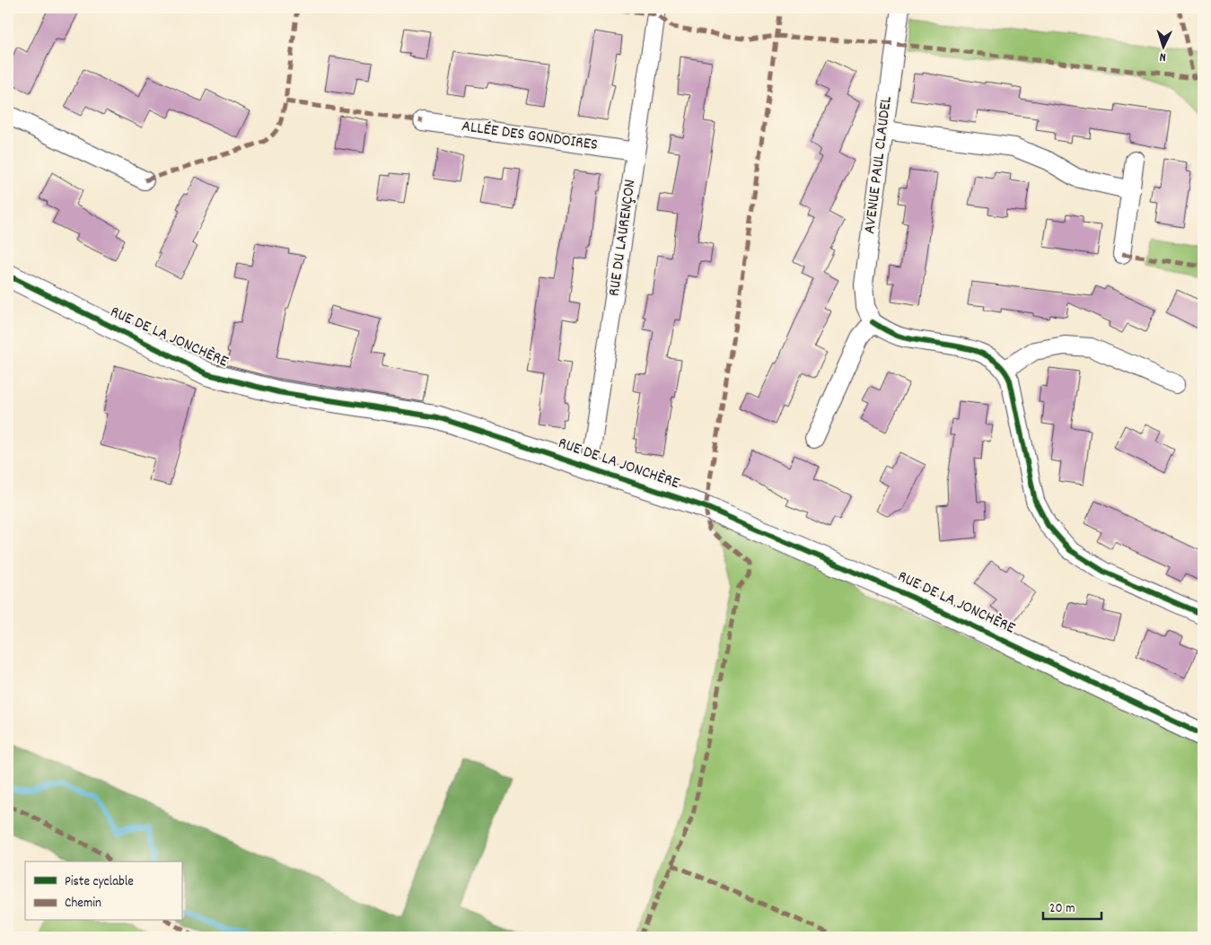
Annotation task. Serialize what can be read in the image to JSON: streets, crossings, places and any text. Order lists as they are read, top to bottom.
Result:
{
  "streets": {
    "street": [
      "ALLÉE DES GONDOIRES",
      "AVENUE PAUL CLAUDEL",
      "RUE DU LAURENÇON",
      "RUE DE LA JONCHÈRE"
    ]
  },
  "crossings": [
    ["ALLÉE DES GONDOIRES", "RUE DU LAURENÇON"],
    ["RUE DU LAURENÇON", "RUE DE LA JONCHÈRE"]
  ],
  "legend": ["Piste cyclable", "Chemin"],
  "scale_bar": "20 m",
  "north": "bottom"
}
